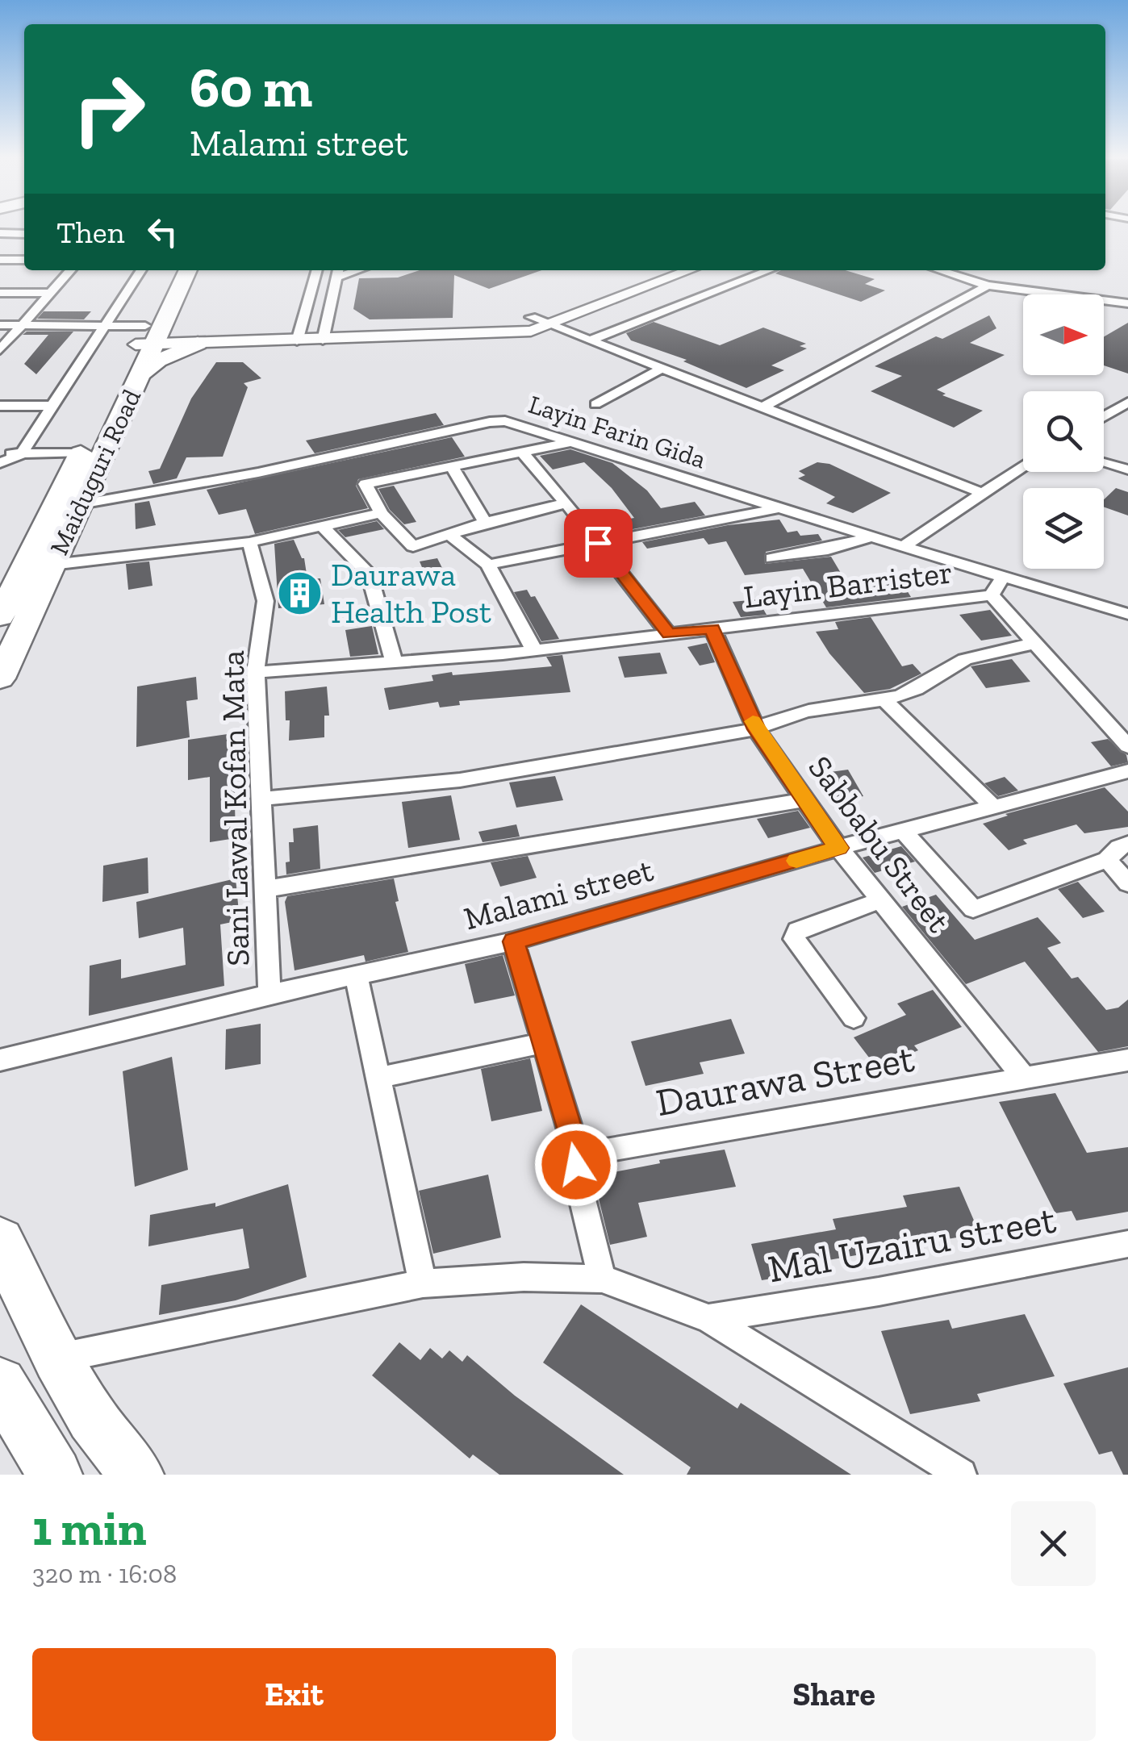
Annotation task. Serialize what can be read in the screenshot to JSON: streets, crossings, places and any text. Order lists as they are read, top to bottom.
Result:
{
  "streets": {
    "highway": ["Maiduguri Road"],
    "street": [
      "Layin Farin Gida",
      "Layin Barrister",
      "Sani Lawal Kofan Mata",
      "Sabbabu Street",
      "Malami street",
      "Daurawa Street",
      "Mal Uzairu street"
    ]
  },
  "crossings": [
    ["Layin Farin Gida", "Maiduguri Road"],
    ["Layin Farin Gida", "Layin Barrister"],
    ["Layin Barrister", "Sani Lawal Kofan Mata"],
    ["Layin Barrister", "Sabbabu Street"],
    ["Sani Lawal Kofan Mata", "Malami street"],
    ["Sabbabu Street", "Malami street"],
    ["Sabbabu Street", "Daurawa Street"]
  ],
  "places": {
    "building": ["Daurawa Health Post"]
  },
  "north": "right",
  "page": {
    "turn": ["60 m", "Malami street"],
    "then": "Then",
    "heading": ["1 min", "320 m · 16:08"],
    "buttons": ["Exit", "Share"]
  }
}
